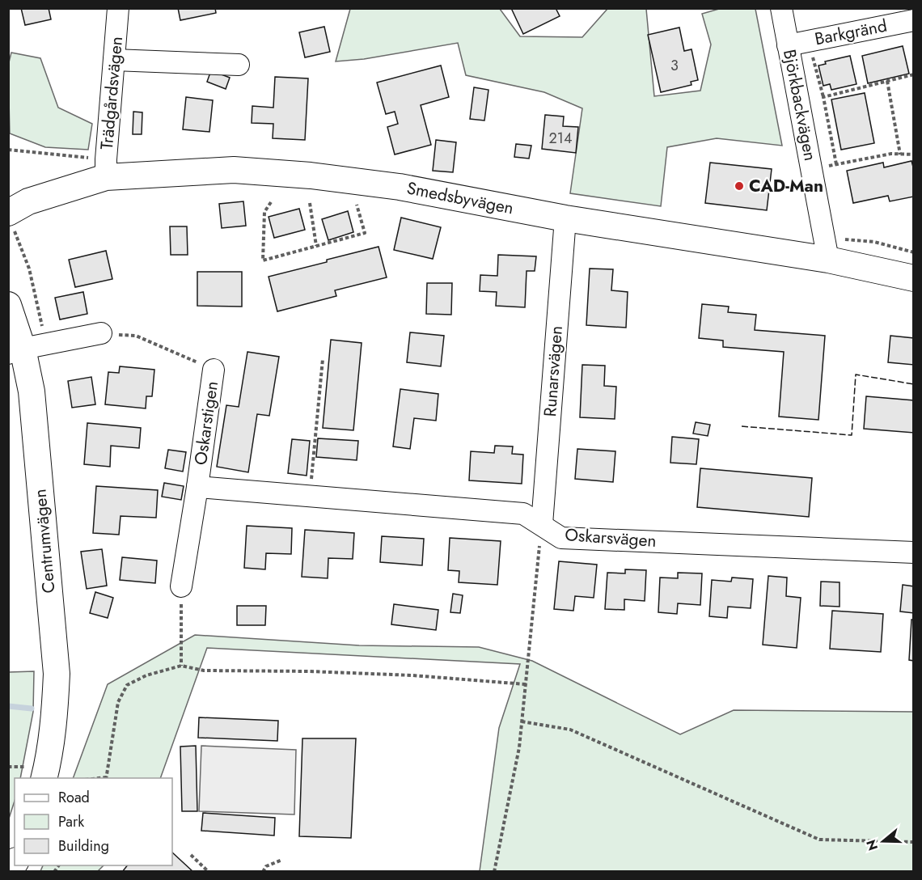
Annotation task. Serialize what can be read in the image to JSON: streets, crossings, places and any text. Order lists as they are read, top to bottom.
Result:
{
  "streets": {
    "main road": ["Smedsbyvägen", "Centrumvägen"],
    "street": [
      "Barkgränd",
      "Trädgårdsvägen",
      "Björkbackvägen",
      "Runarsvägen",
      "Oskarstigen",
      "Oskarsvägen"
    ]
  },
  "crossings": [
    ["Barkgränd", "Björkbackvägen"],
    ["Trädgårdsvägen", "Smedsbyvägen"],
    ["Björkbackvägen", "Smedsbyvägen"],
    ["Smedsbyvägen", "Runarsvägen"],
    ["Runarsvägen", "Oskarsvägen"],
    ["Oskarstigen", "Oskarsvägen"]
  ],
  "places": ["CAD-Man"],
  "house_numbers": ["3", "214"],
  "legend": ["Road", "Park", "Building"],
  "north": "left"
}
